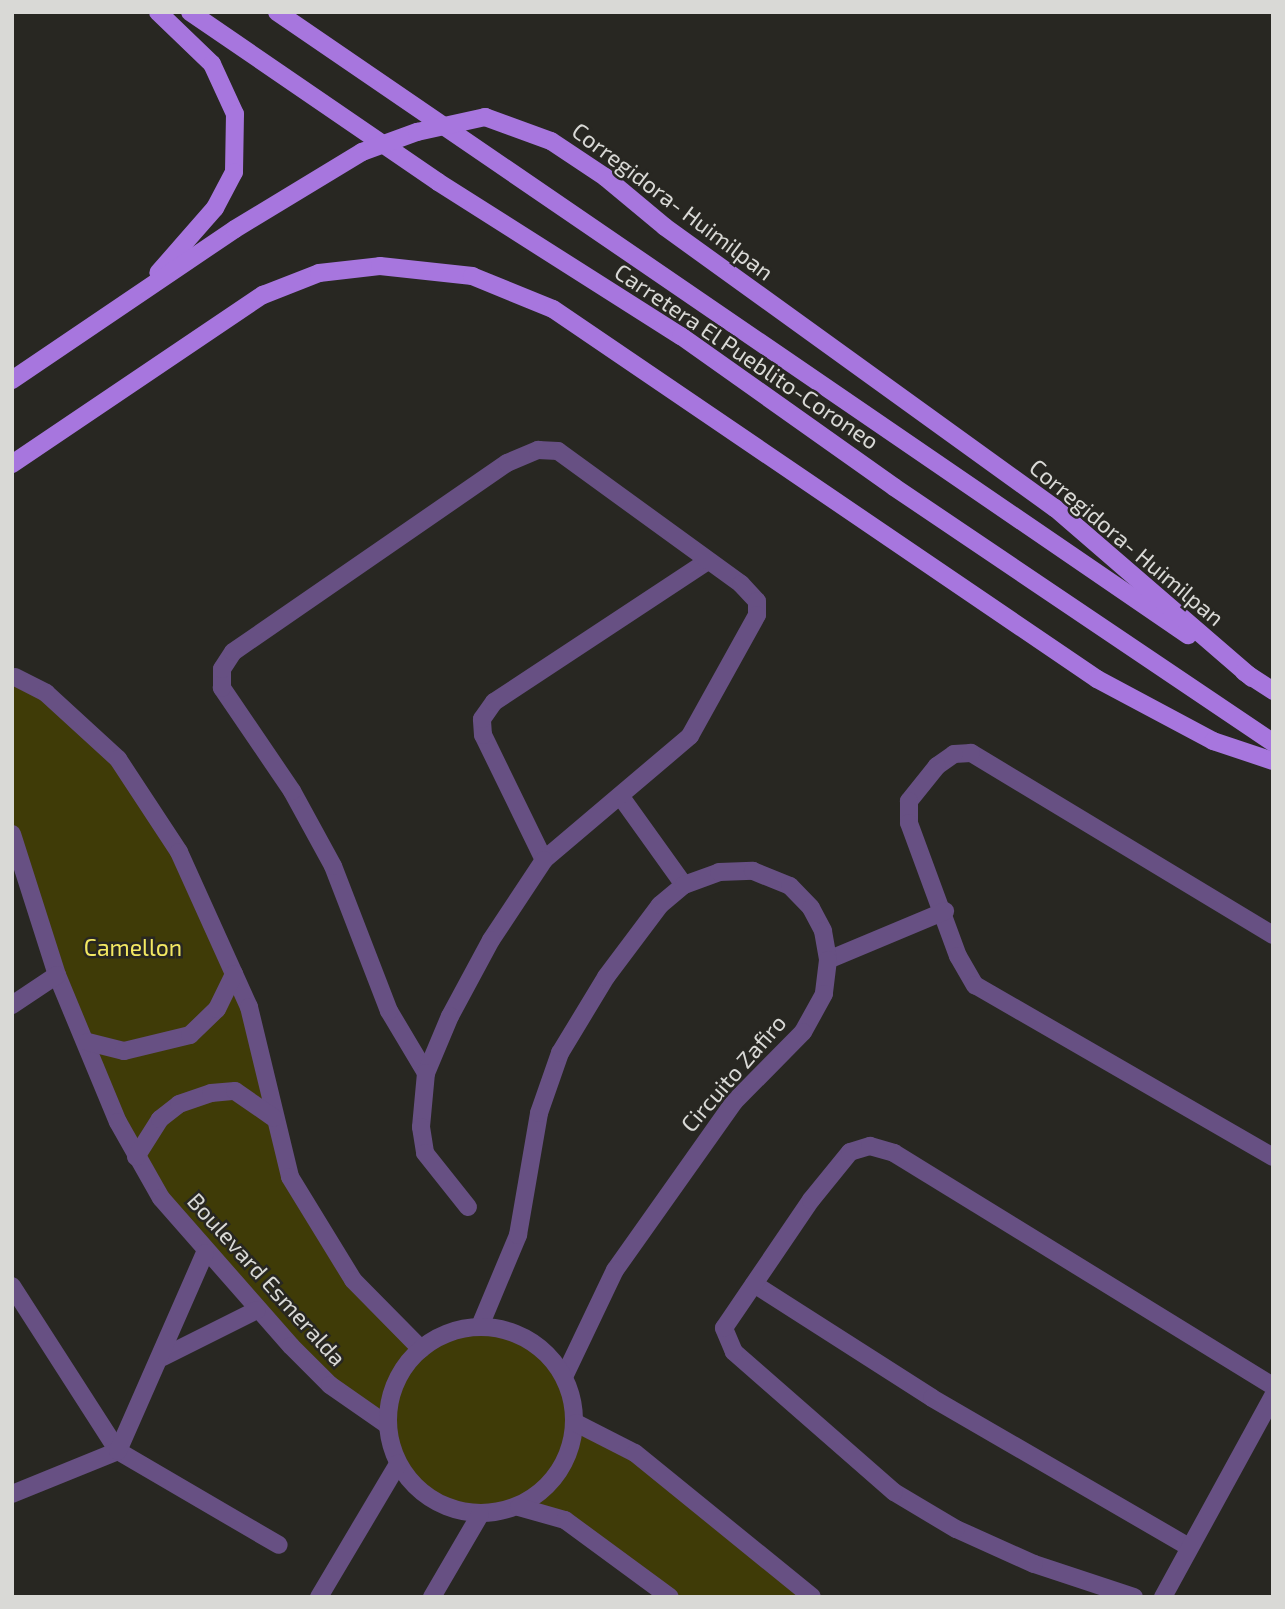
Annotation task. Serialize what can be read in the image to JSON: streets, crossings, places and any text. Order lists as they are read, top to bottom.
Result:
{
  "streets": {
    "main road": ["Corregidora- Huimilpan", "Carretera El Pueblito-Coroneo"],
    "street": ["Circuito Zafiro", "Boulevard Esmeralda"]
  },
  "crossings": [
    ["Corregidora- Huimilpan", "Carretera El Pueblito-Coroneo"],
    ["Circuito Zafiro", "Boulevard Esmeralda"]
  ],
  "parks": ["Camellon"]
}
